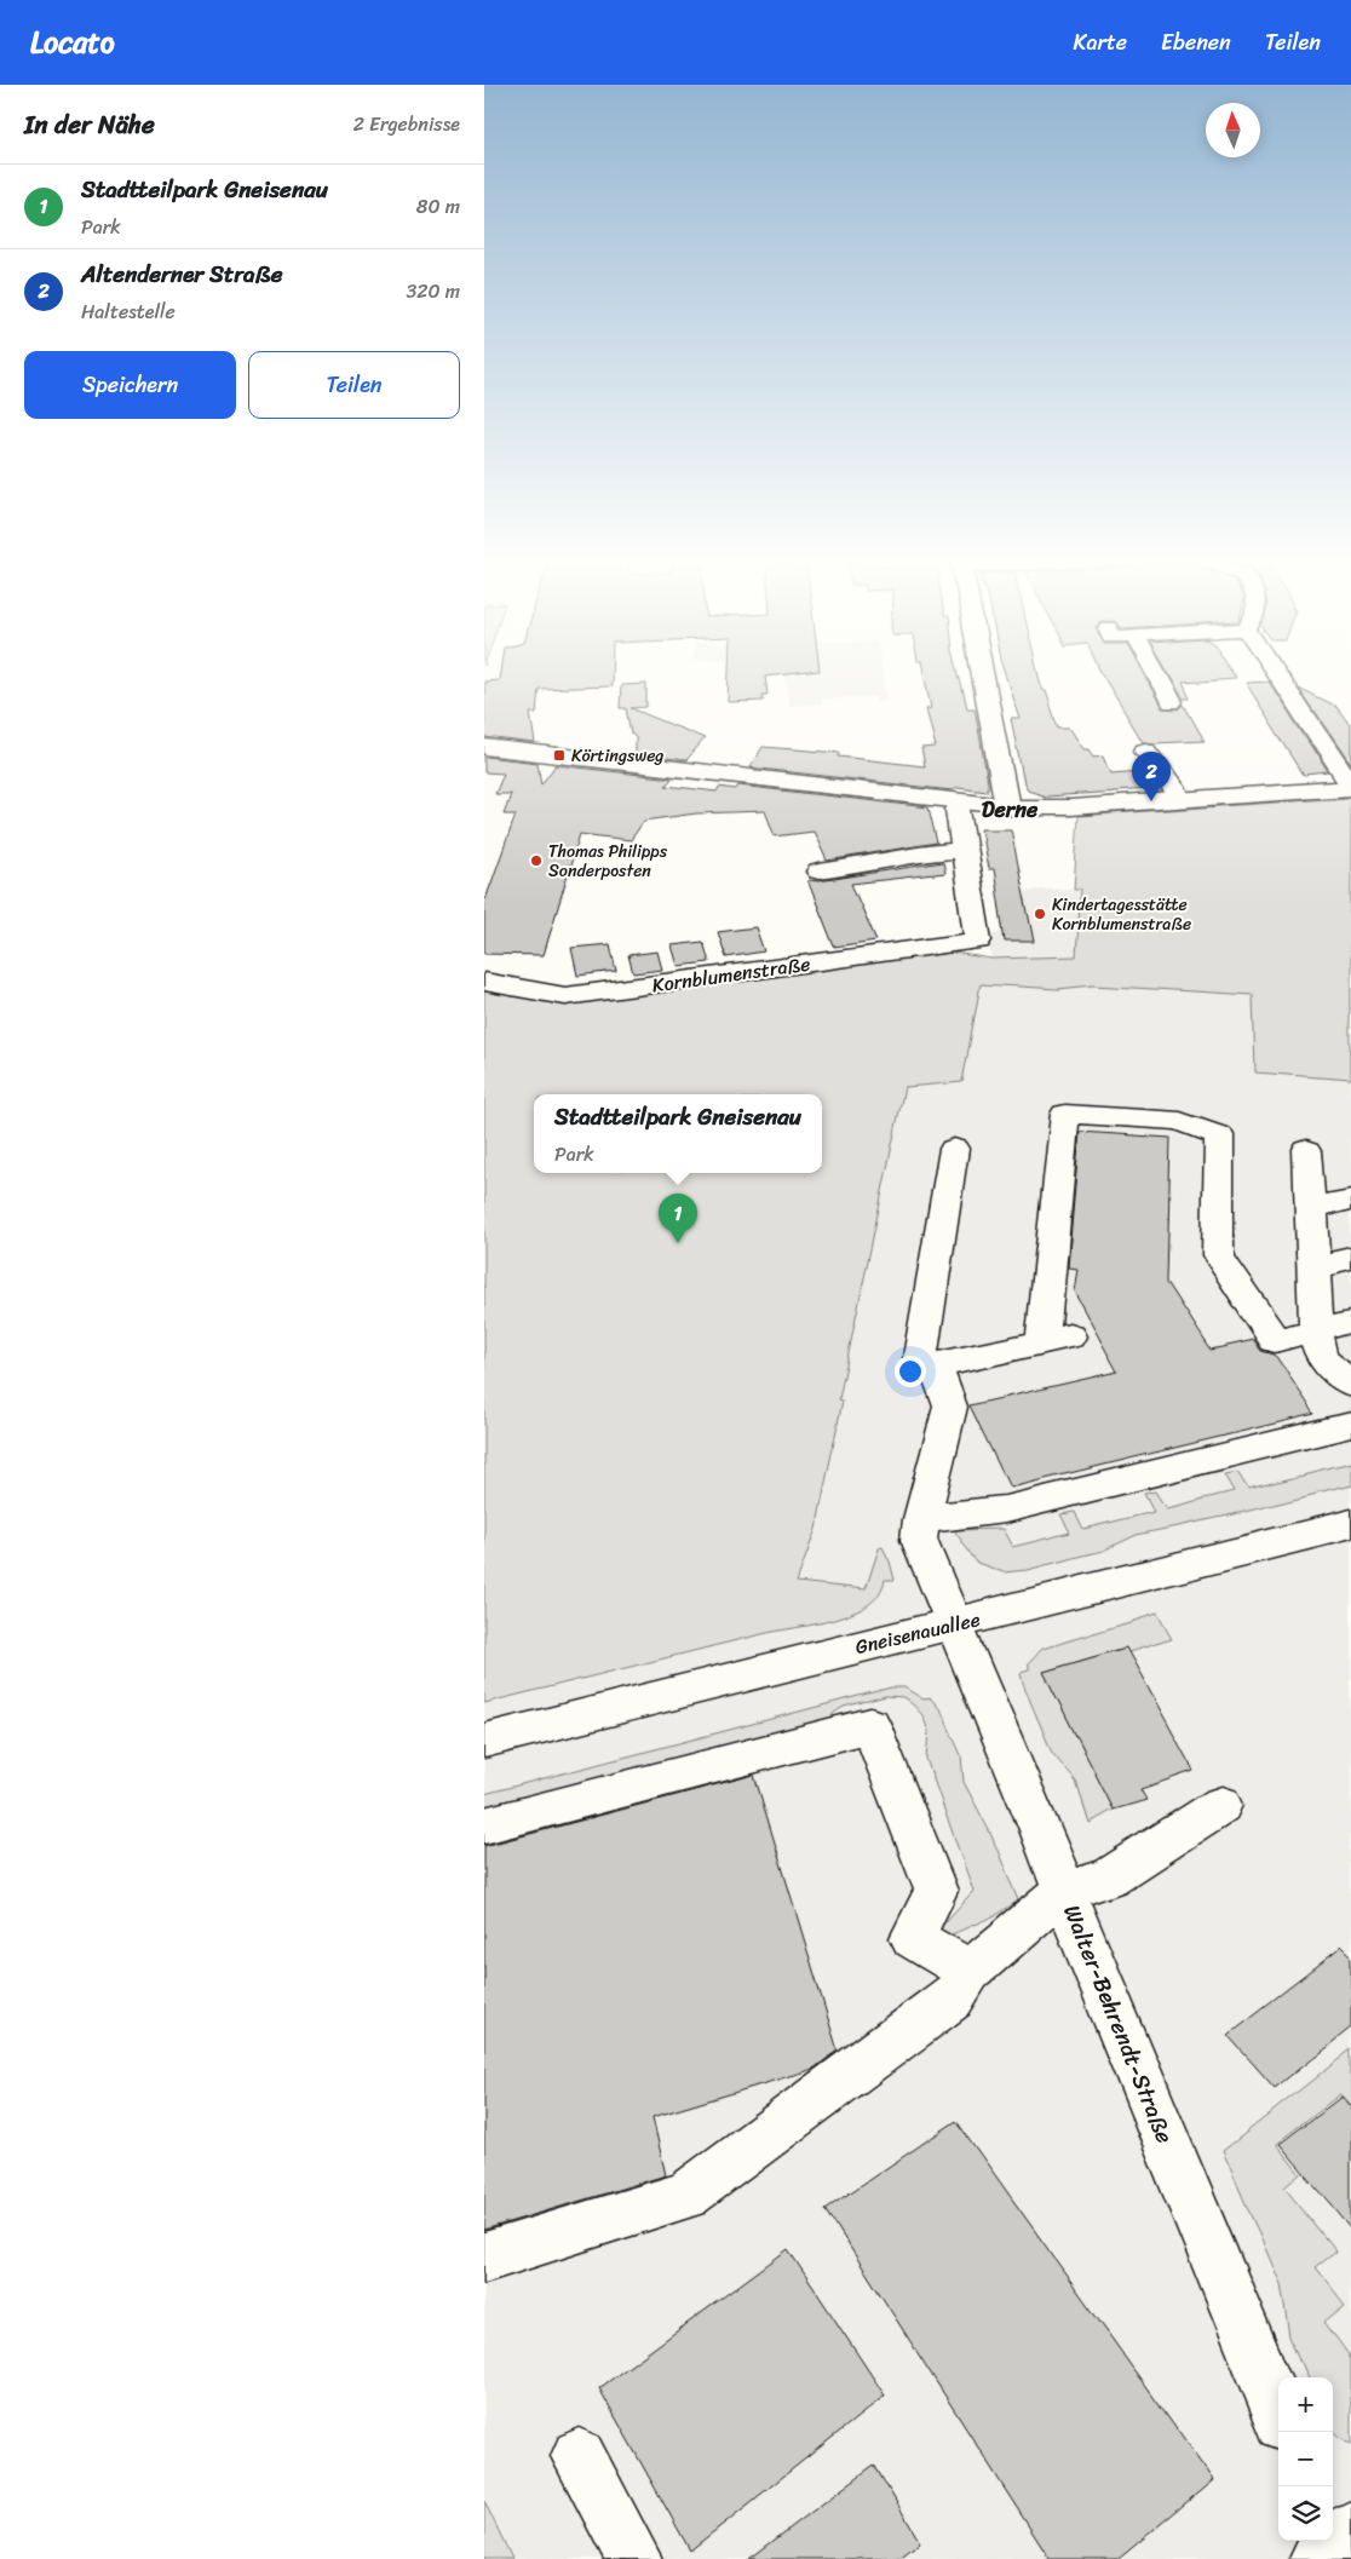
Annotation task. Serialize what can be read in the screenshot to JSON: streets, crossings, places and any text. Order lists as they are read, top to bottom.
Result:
{
  "streets": {
    "street": ["Kornblumenstraße", "Gneisenauallee", "Walter-Behrendt-Straße"]
  },
  "crossings": [
    ["Gneisenauallee", "Walter-Behrendt-Straße"]
  ],
  "districts": ["Derne"],
  "places": {
    "transit": ["Körtingsweg"],
    "other": ["Thomas Philipps Sonderposten", "Kindertagesstätte Kornblumenstraße"]
  },
  "north": "top",
  "page": {
    "header": "Locato",
    "nav": ["Karte", "Ebenen", "Teilen"],
    "heading": ["In der Nähe", "2 Ergebnisse"],
    "list": [
      {
        "mark": "1",
        "name": "Stadtteilpark Gneisenau",
        "note": "Park",
        "value": "80 m"
      },
      {
        "mark": "2",
        "name": "Altenderner Straße",
        "note": "Haltestelle",
        "value": "320 m"
      }
    ],
    "buttons": ["Speichern", "Teilen"],
    "pins": ["2", "1"],
    "popup": ["Stadtteilpark Gneisenau", "Park"],
    "map_buttons": ["+", "−"]
  }
}
